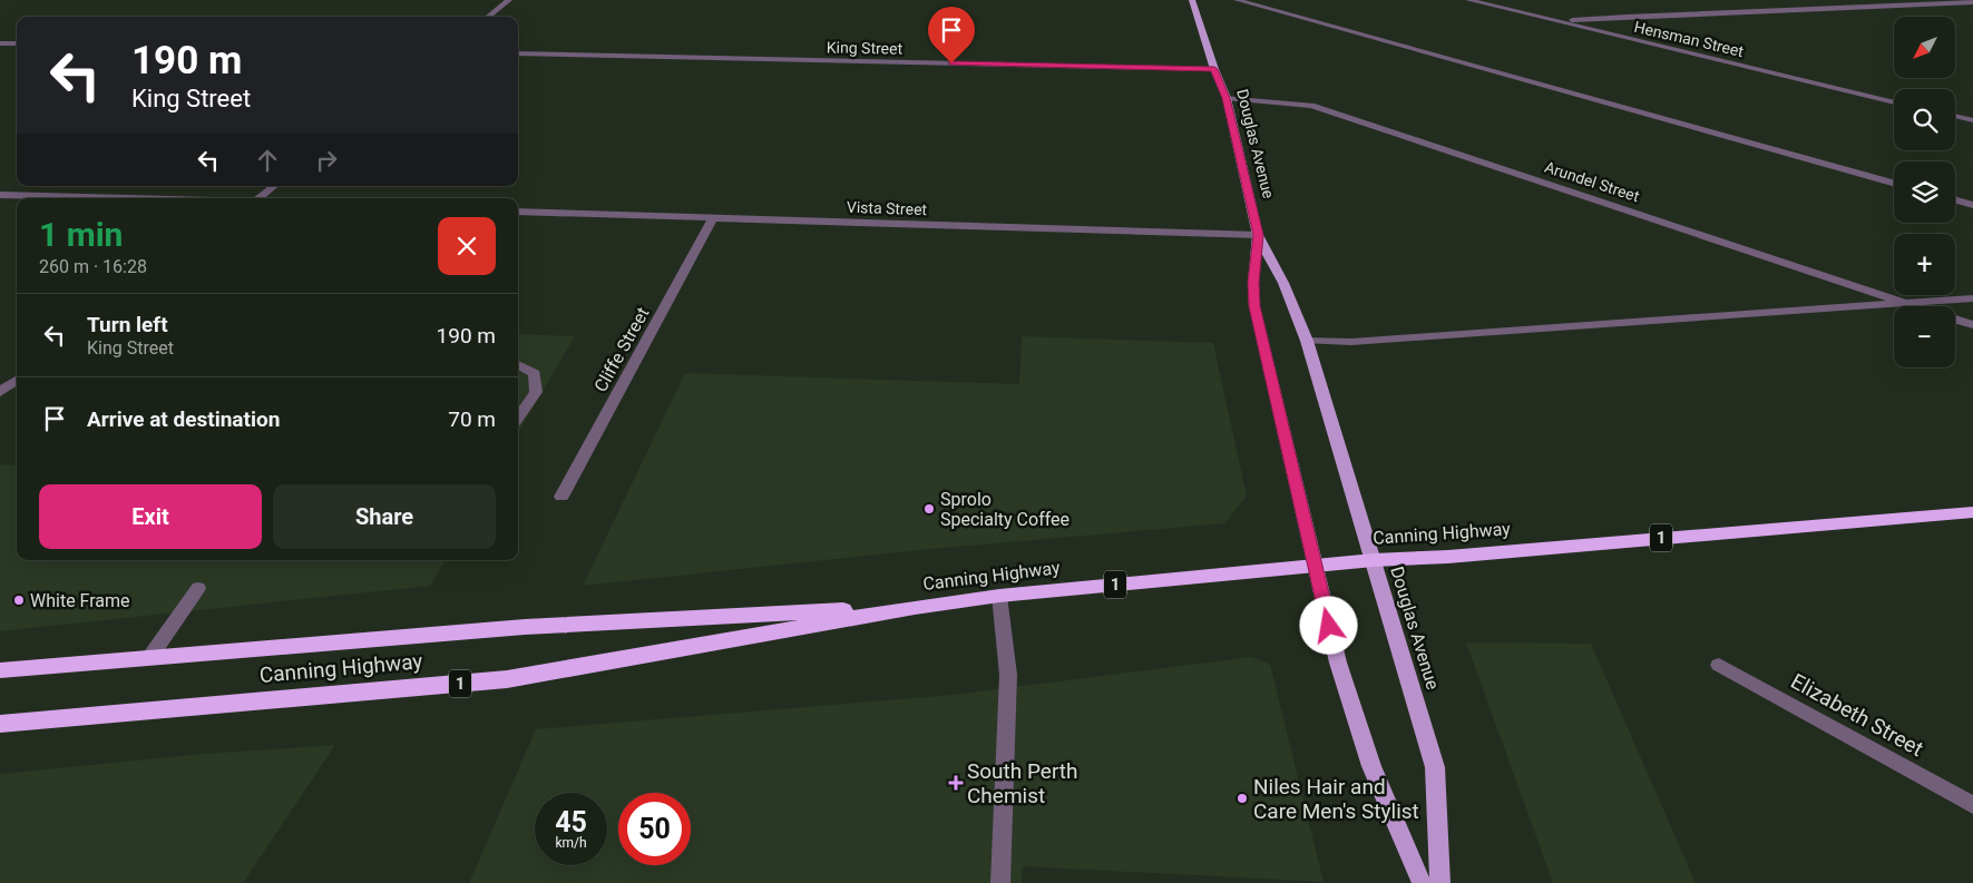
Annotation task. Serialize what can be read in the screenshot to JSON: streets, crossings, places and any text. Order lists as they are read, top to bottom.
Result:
{
  "streets": {
    "highway": ["Canning Highway", "1"],
    "main road": ["Douglas Avenue"],
    "street": [
      "Hensman Street",
      "King Street",
      "Arundel Street",
      "Vista Street",
      "Cliffe Street",
      "Elizabeth Street"
    ]
  },
  "crossings": [
    ["King Street", "Douglas Avenue"],
    ["Douglas Avenue", "Arundel Street"],
    ["Douglas Avenue", "Vista Street"],
    ["Douglas Avenue", "Canning Highway"],
    ["Vista Street", "Cliffe Street"]
  ],
  "places": {
    "other": ["Sprolo Specialty Coffee", "White Frame", "Niles Hair and Care Men's Stylist"],
    "health": ["South Perth Chemist"]
  },
  "north": "bottom left",
  "page": {
    "map_buttons": ["+", "−"],
    "turn": ["190 m", "King Street"],
    "heading": ["1 min", "260 m · 16:28"],
    "list": [
      {
        "name": "Turn left",
        "note": "King Street",
        "value": "190 m"
      },
      {
        "name": "Arrive at destination",
        "value": "70 m"
      }
    ],
    "buttons": ["Exit", "Share"],
    "speed": "45 km/h",
    "limit": "50"
  }
}
